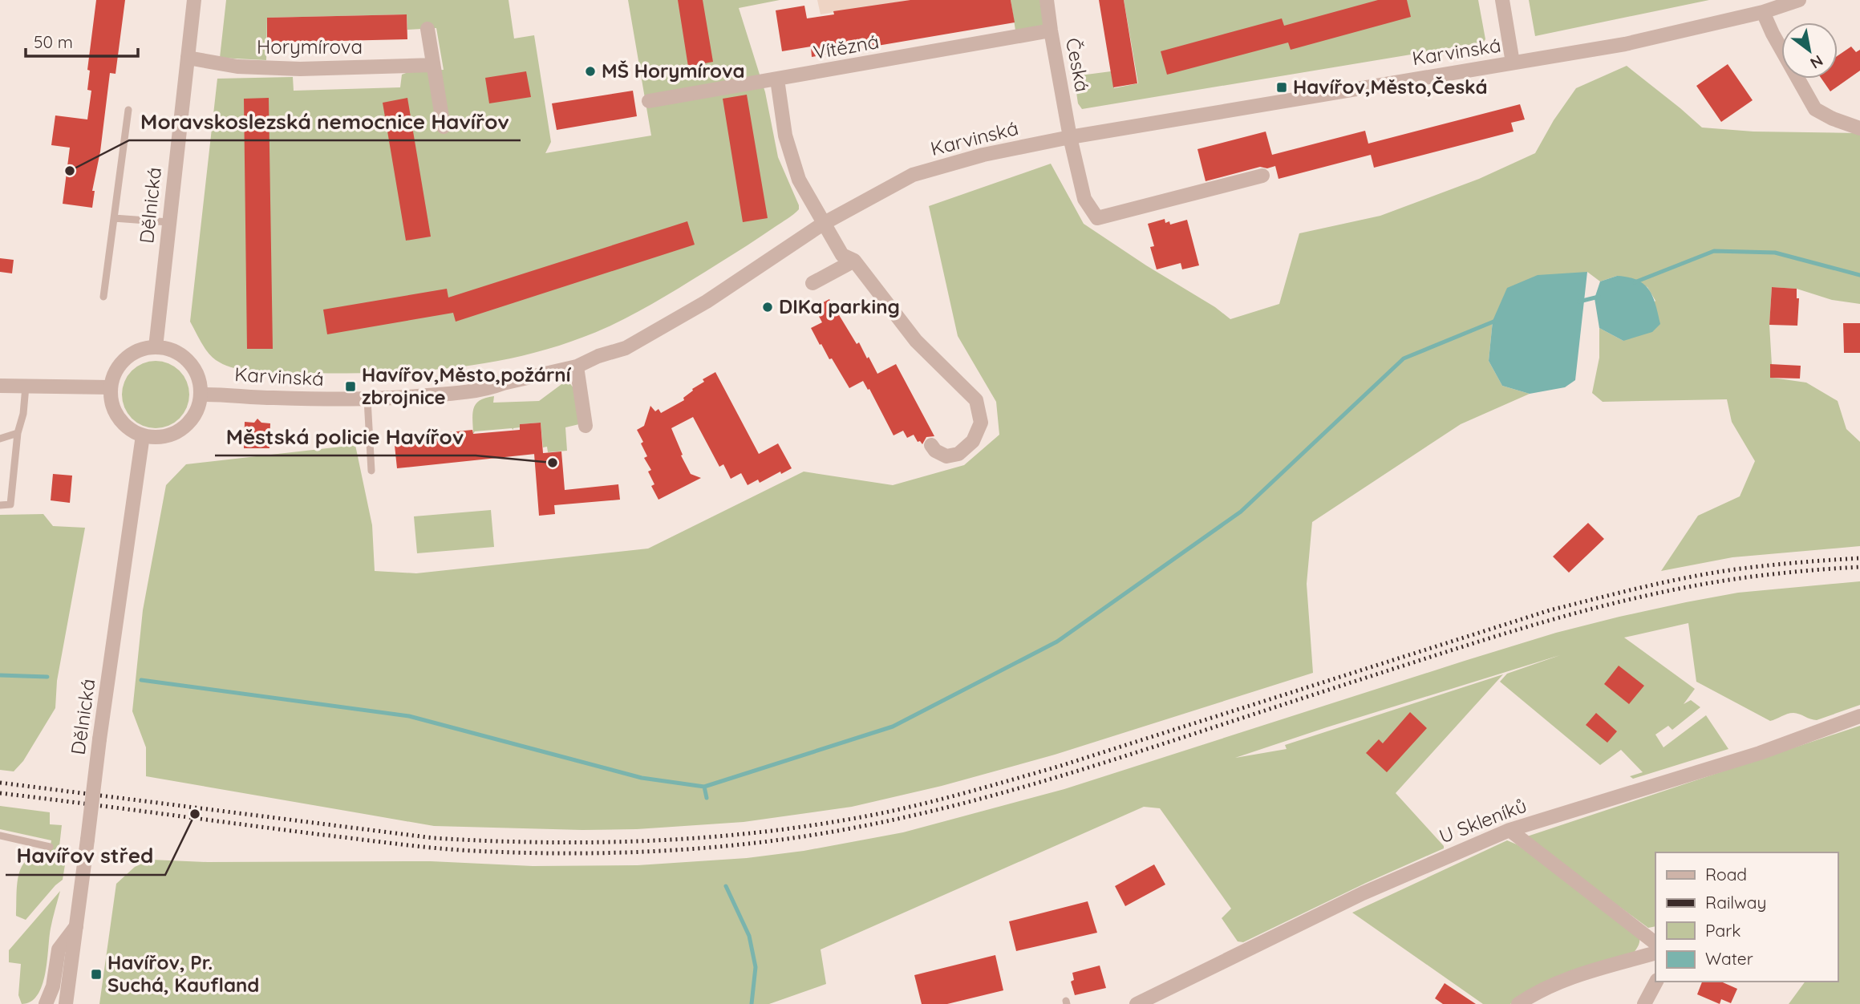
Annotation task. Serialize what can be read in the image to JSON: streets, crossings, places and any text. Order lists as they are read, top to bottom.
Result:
{
  "streets": {
    "street": [
      "Horymírova",
      "Vítězná",
      "Karvinská",
      "Česká",
      "Dělnická",
      "U Skleníků"
    ]
  },
  "crossings": [
    ["Horymírova", "Dělnická"],
    ["Vítězná", "Česká"],
    ["Karvinská", "Česká"],
    ["Karvinská", "Dělnická"]
  ],
  "places": {
    "other": [
      "MŠ Horymírova",
      "Moravskoslezská nemocnice Havířov",
      "DIKa parking",
      "Městská policie Havířov",
      "Havířov střed"
    ],
    "transit": ["Havířov,Město,Česká", "Havířov,Město,požární zbrojnice", "Havířov, Pr. Suchá, Kaufland"]
  },
  "legend": [
    "Road",
    "Railway",
    "Park",
    "Water"
  ],
  "scale_bar": "50 m",
  "north": "bottom right"
}
